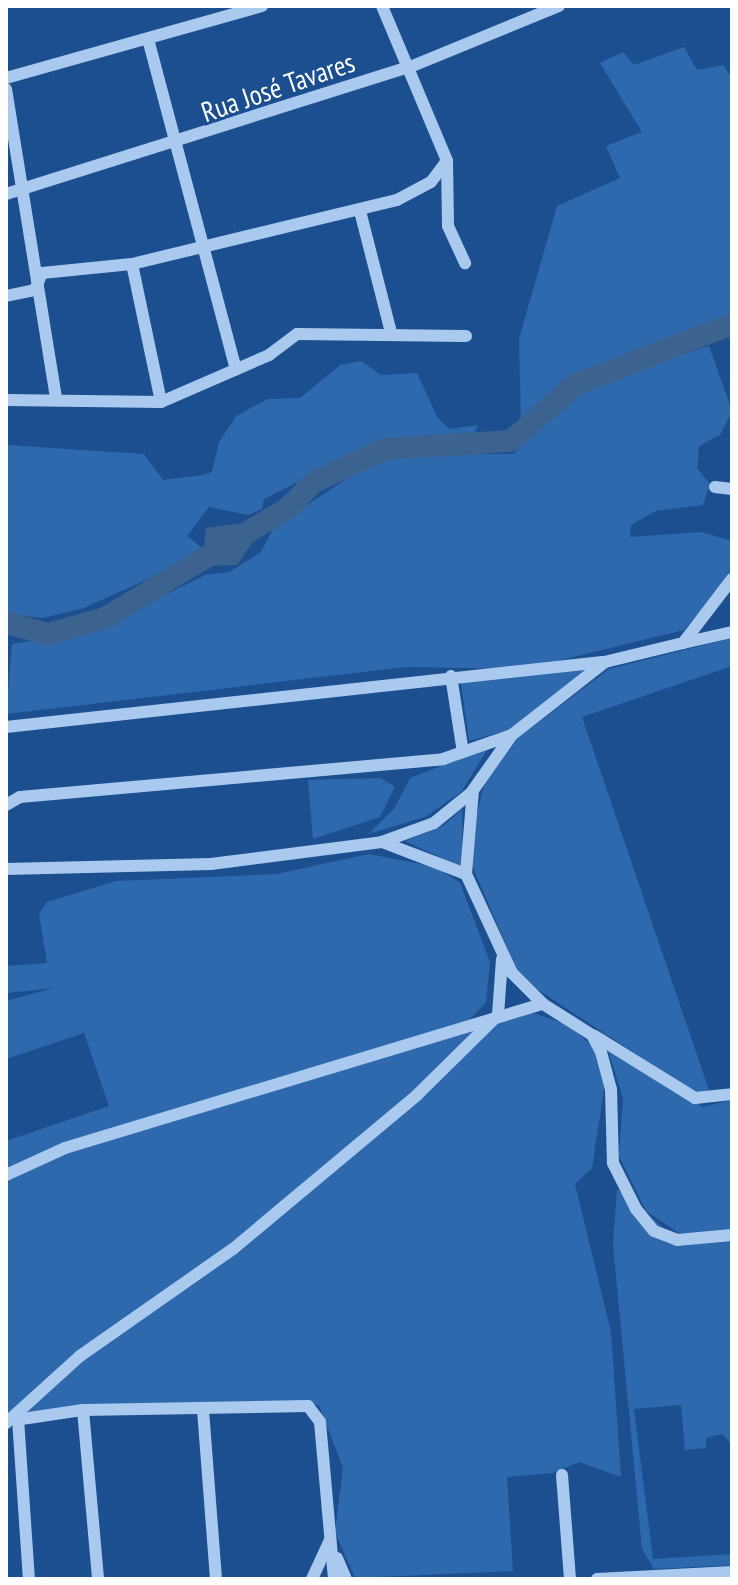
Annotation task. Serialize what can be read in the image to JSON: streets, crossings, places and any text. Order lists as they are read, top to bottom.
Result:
{
  "streets": {
    "street": ["Rua José Tavares"]
  }
}
